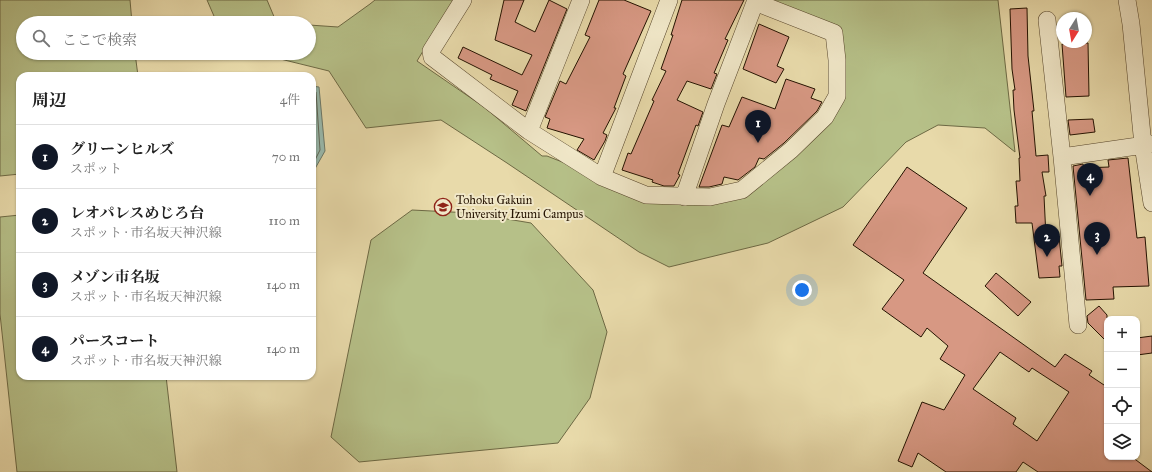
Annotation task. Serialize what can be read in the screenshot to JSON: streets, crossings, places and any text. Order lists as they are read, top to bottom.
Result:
{
  "places": {
    "school or university": ["Tohoku Gakuin University Izumi Campus"]
  },
  "north": "bottom",
  "page": {
    "search": "ここで検索",
    "heading": ["周辺", "4件"],
    "pins": [
      "1",
      "4",
      "3",
      "2"
    ],
    "list": [
      {
        "mark": "1",
        "name": "グリーンヒルズ",
        "note": "スポット",
        "value": "70 m"
      },
      {
        "mark": "2",
        "name": "レオパレスめじろ台",
        "note": "スポット · 市名坂天神沢線",
        "value": "110 m"
      },
      {
        "mark": "3",
        "name": "メゾン市名坂",
        "note": "スポット · 市名坂天神沢線",
        "value": "140 m"
      },
      {
        "mark": "4",
        "name": "パースコート",
        "note": "スポット · 市名坂天神沢線",
        "value": "140 m"
      }
    ],
    "map_buttons": ["+", "−"]
  }
}
